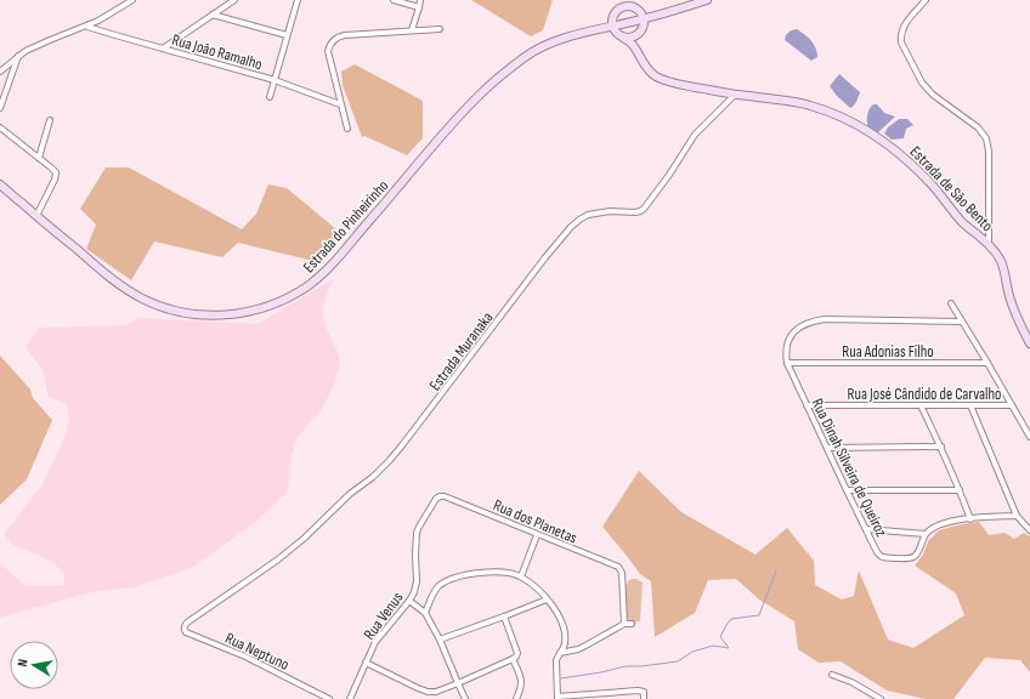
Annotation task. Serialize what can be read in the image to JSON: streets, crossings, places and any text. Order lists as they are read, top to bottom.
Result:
{
  "streets": {
    "main road": ["Estrada de São Bento", "Estrada do Pinheirinho"],
    "street": [
      "Rua João Ramalho",
      "Estrada Muranaka",
      "Rua Adonias Filho",
      "Rua José Cândido de Carvalho",
      "Rua Dinah Silveira de Queiroz",
      "Rua dos Planetas",
      "Rua Venus",
      "Rua Neptuno"
    ]
  },
  "crossings": [
    ["Estrada de São Bento", "Estrada Muranaka"],
    ["Estrada Muranaka", "Rua Neptuno"],
    ["Rua Adonias Filho", "Rua Dinah Silveira de Queiroz"],
    ["Rua José Cândido de Carvalho", "Rua Dinah Silveira de Queiroz"],
    ["Rua dos Planetas", "Rua Venus"]
  ],
  "north": "left"
}
